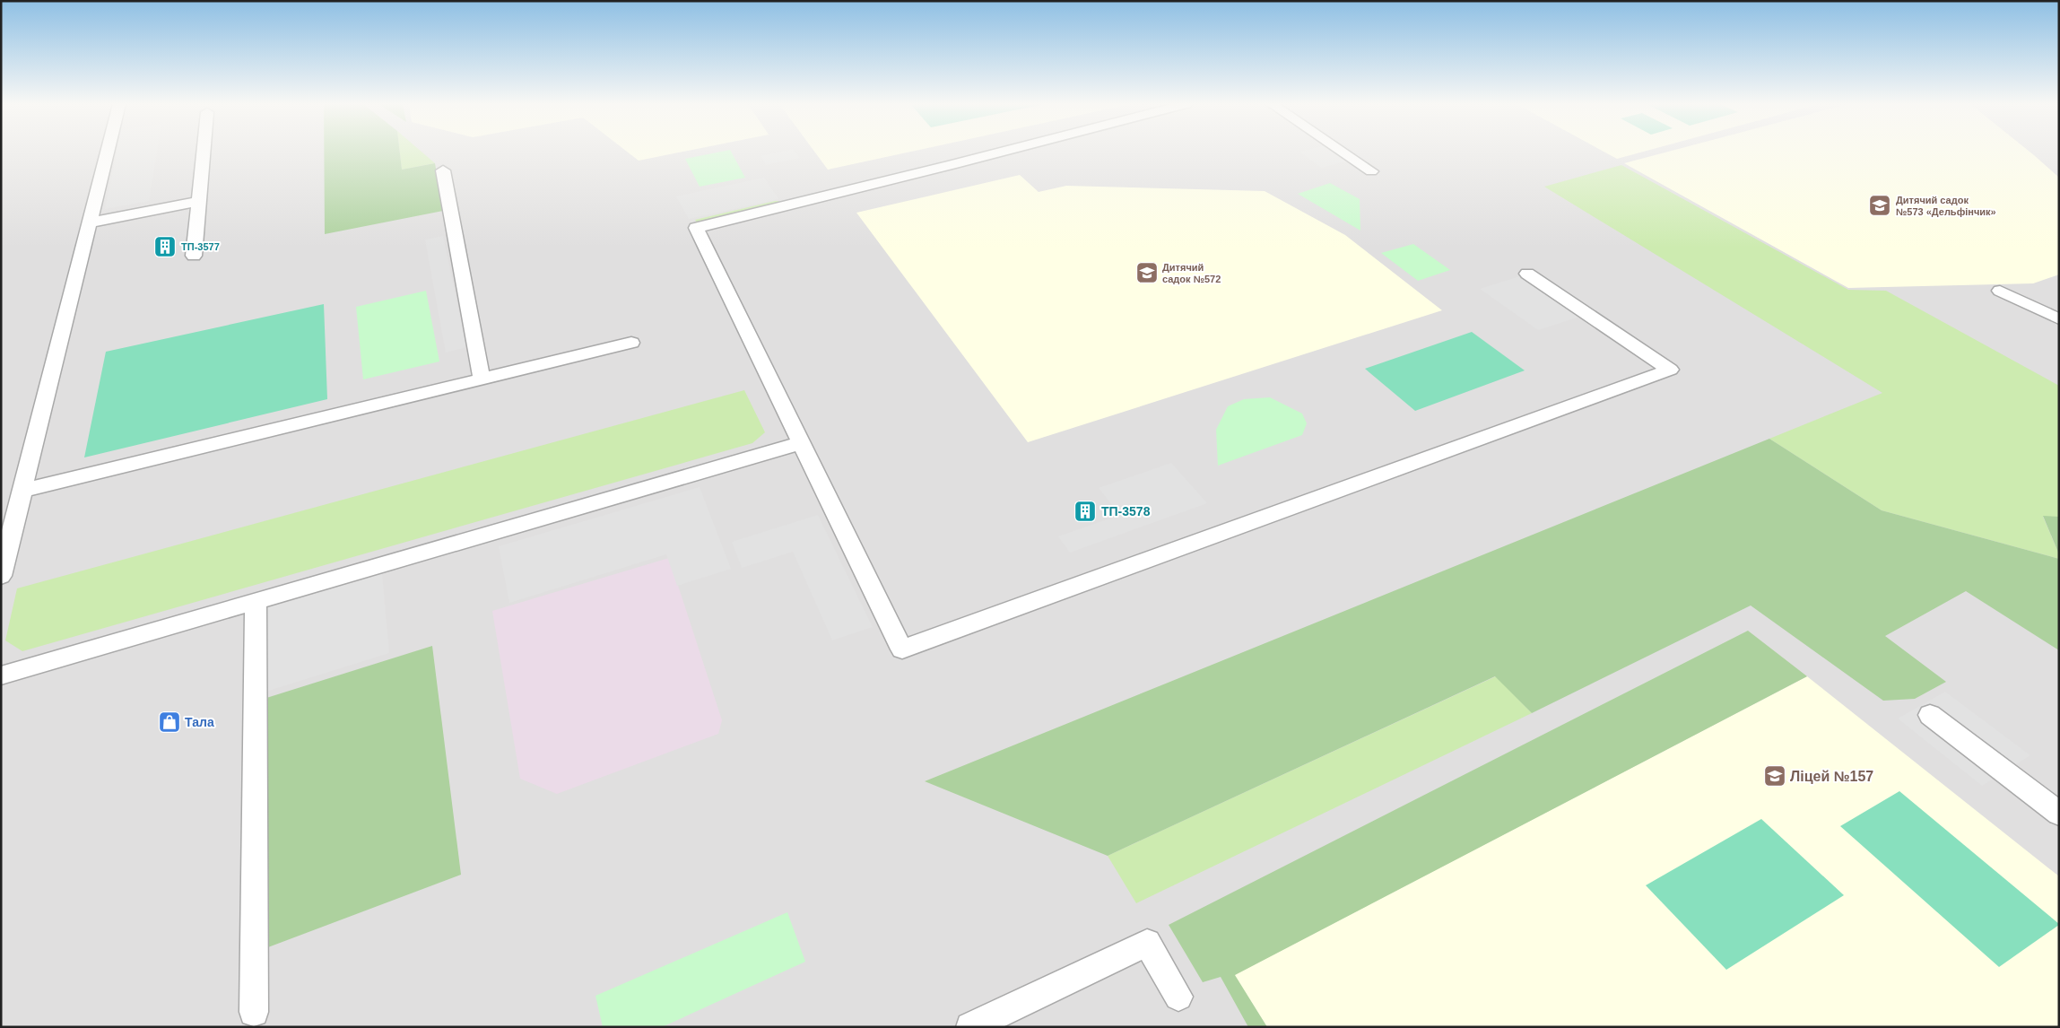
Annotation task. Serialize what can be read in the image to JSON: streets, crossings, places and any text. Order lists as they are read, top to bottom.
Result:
{
  "places": {
    "school or university": ["Дитячий садок №573 «Дельфінчик»", "Дитячий садок №572", "Ліцей №157"],
    "building": ["ТП-3577", "ТП-3578"],
    "shop": ["Тала"]
  }
}
